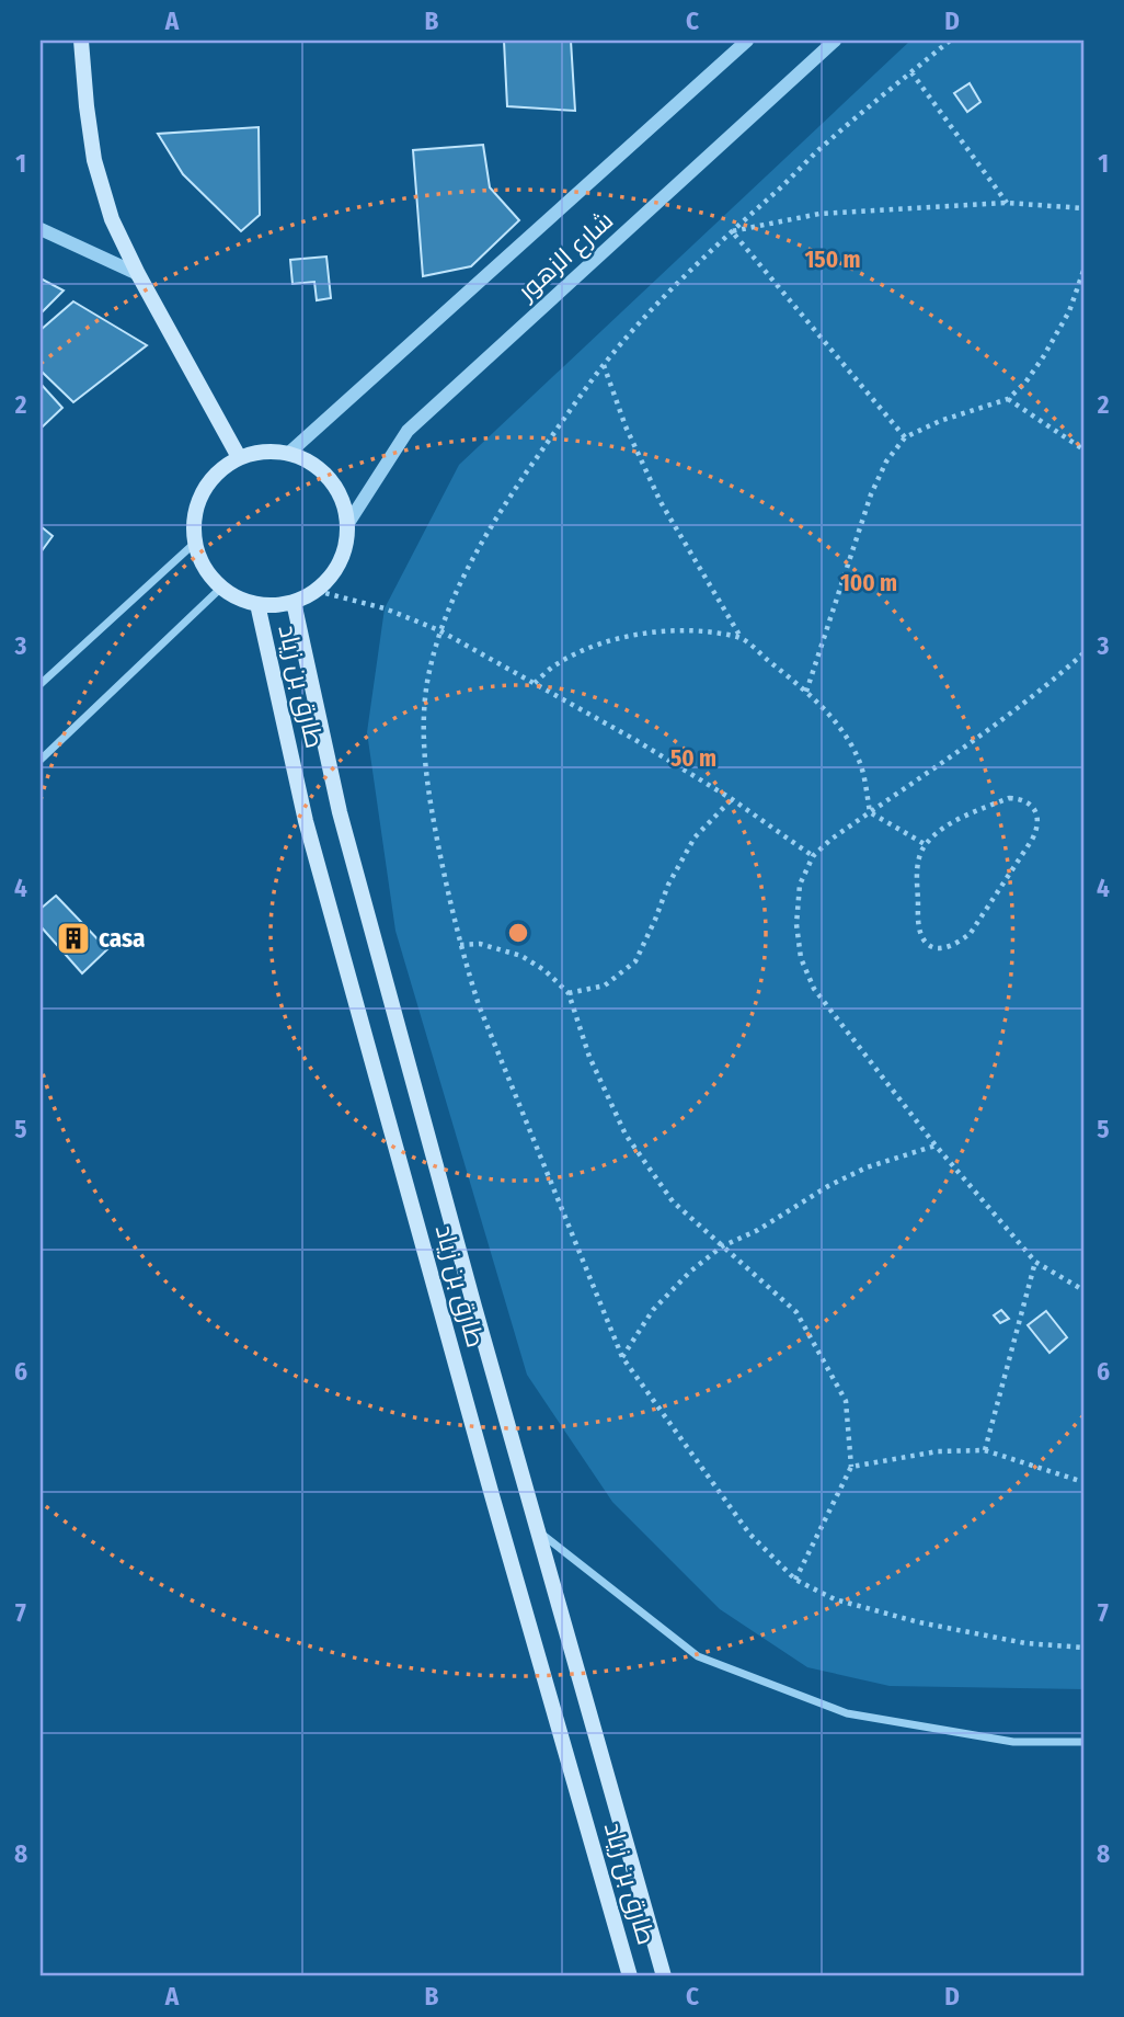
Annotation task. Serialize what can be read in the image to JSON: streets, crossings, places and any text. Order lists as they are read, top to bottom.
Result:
{
  "streets": {
    "main road": ["طارق بن زياد"],
    "street": ["شارع الزهور"]
  },
  "crossings": [
    ["شارع الزهور", "طارق بن زياد"]
  ],
  "places": {
    "building": ["casa"]
  },
  "grid": {
    "columns": [
      "A",
      "B",
      "C",
      "D"
    ],
    "rows": [
      "1",
      "2",
      "3",
      "4",
      "5",
      "6",
      "7",
      "8"
    ]
  },
  "rings": ["150 m", "100 m", "50 m"]
}
